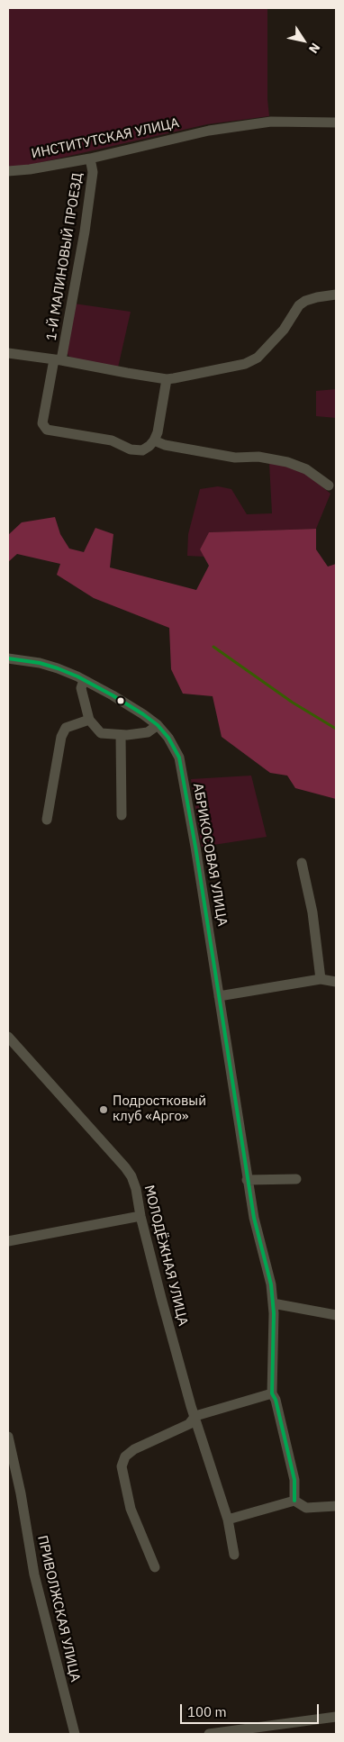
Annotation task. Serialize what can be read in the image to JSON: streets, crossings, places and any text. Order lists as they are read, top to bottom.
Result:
{
  "streets": {
    "street": [
      "ИНСТИТУТСКАЯ УЛИЦА",
      "1-Й МАЛИНОВЫЙ ПРОЕЗД",
      "АБРИКОСОВАЯ УЛИЦА",
      "МОЛОДЁЖНАЯ УЛИЦА",
      "ПРИВОЛЖСКАЯ УЛИЦА"
    ]
  },
  "crossings": [
    ["ИНСТИТУТСКАЯ УЛИЦА", "1-Й МАЛИНОВЫЙ ПРОЕЗД"]
  ],
  "places": ["Подростковый клуб «Арго»"],
  "scale_bar": "100 m",
  "north": "bottom right"
}
